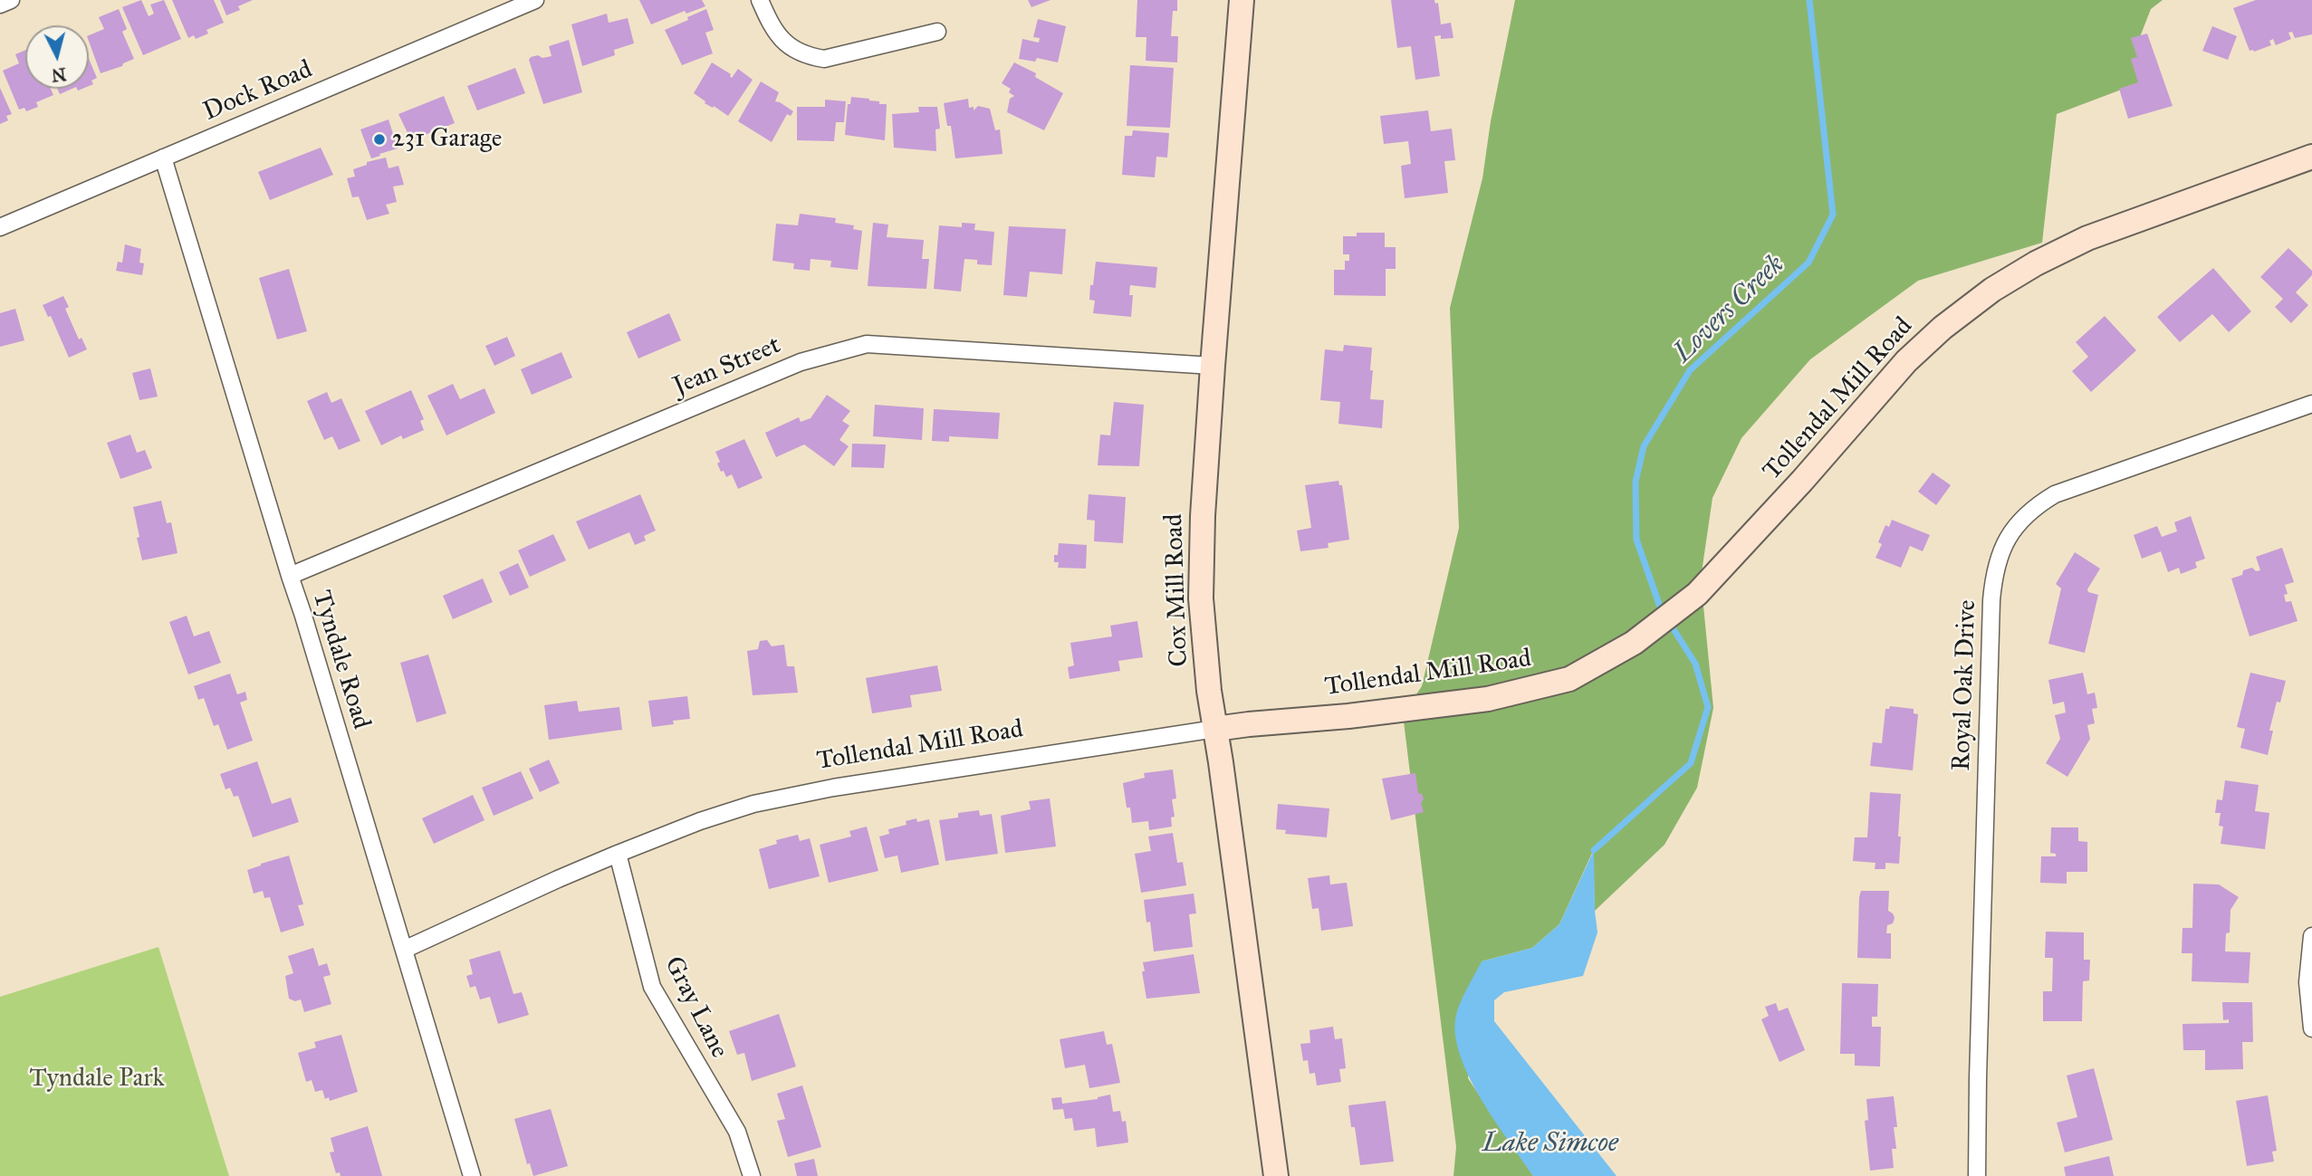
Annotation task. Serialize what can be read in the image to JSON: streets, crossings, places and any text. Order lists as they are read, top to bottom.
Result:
{
  "streets": {
    "street": [
      "Dock Road",
      "Jean Street",
      "Tollendal Mill Road",
      "Cox Mill Road",
      "Tyndale Road",
      "Royal Oak Drive",
      "Gray Lane"
    ]
  },
  "crossings": [
    ["Dock Road", "Tyndale Road"],
    ["Jean Street", "Cox Mill Road"],
    ["Jean Street", "Tyndale Road"],
    ["Tollendal Mill Road", "Cox Mill Road"],
    ["Tollendal Mill Road", "Tyndale Road"],
    ["Tollendal Mill Road", "Gray Lane"]
  ],
  "water": ["Lovers Creek", "Lake Simcoe"],
  "parks": ["Tyndale Park"],
  "places": ["231 Garage"],
  "north": "bottom"
}
